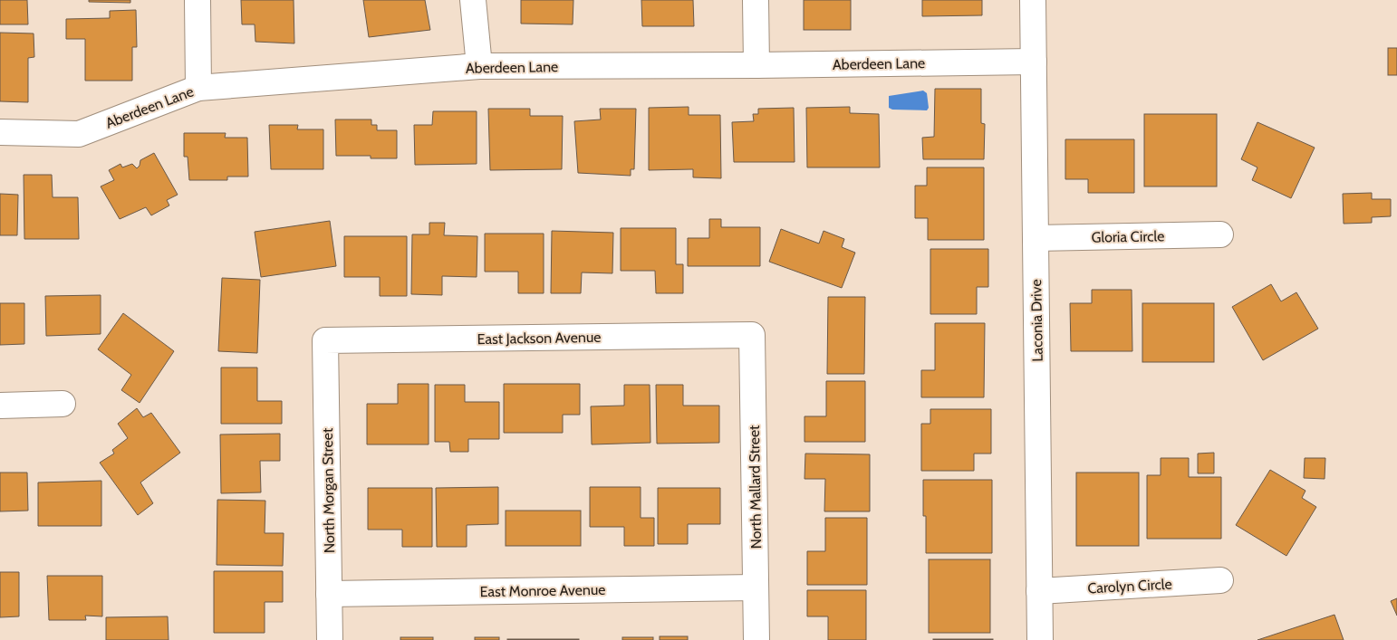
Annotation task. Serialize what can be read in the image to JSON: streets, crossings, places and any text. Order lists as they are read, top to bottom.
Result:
{
  "streets": {
    "street": [
      "Aberdeen Lane",
      "Gloria Circle",
      "Laconia Drive",
      "East Jackson Avenue",
      "North Mallard Street",
      "North Morgan Street",
      "Carolyn Circle",
      "East Monroe Avenue"
    ]
  },
  "crossings": [
    ["Aberdeen Lane", "Laconia Drive"],
    ["Gloria Circle", "Laconia Drive"],
    ["Laconia Drive", "Carolyn Circle"],
    ["East Jackson Avenue", "North Mallard Street"],
    ["East Jackson Avenue", "North Morgan Street"],
    ["North Mallard Street", "East Monroe Avenue"],
    ["North Morgan Street", "East Monroe Avenue"]
  ]
}
